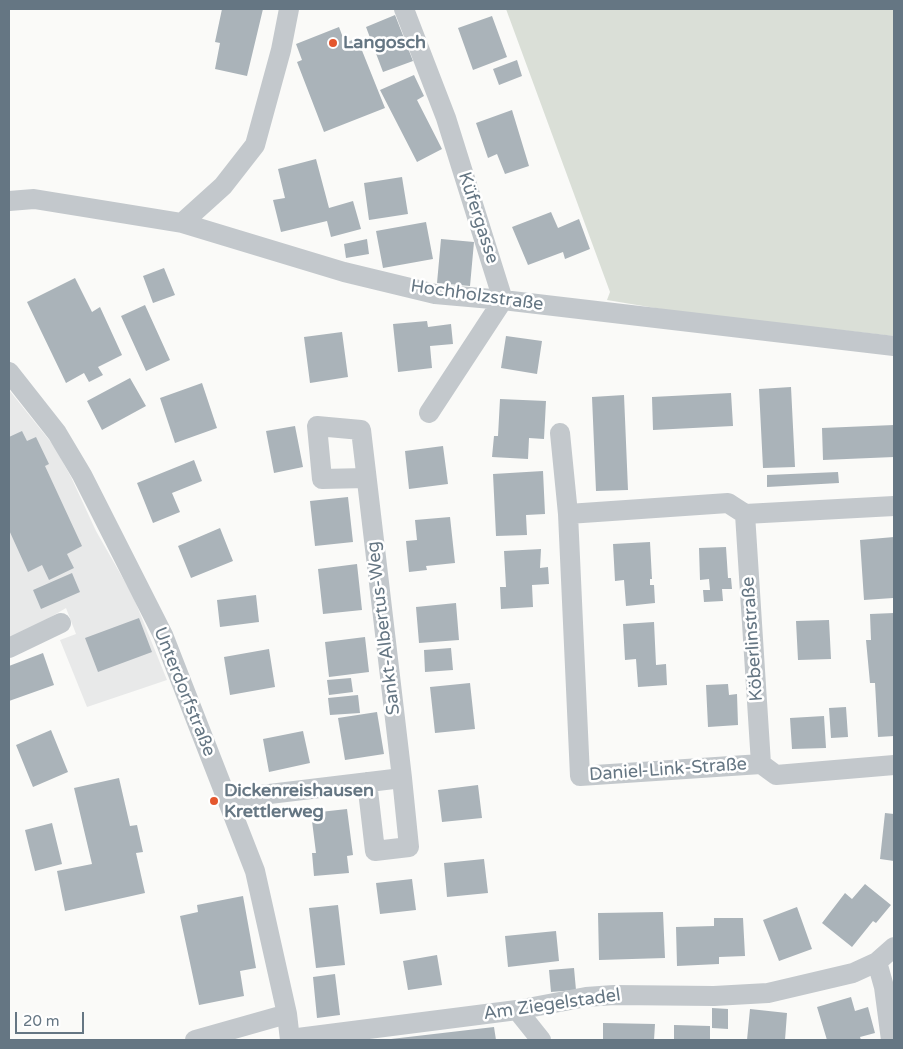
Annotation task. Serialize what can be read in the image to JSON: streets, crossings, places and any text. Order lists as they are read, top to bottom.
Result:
{
  "streets": {
    "street": [
      "Küfergasse",
      "Hochholzstraße",
      "Sankt-Albertus-Weg",
      "Köberlinstraße",
      "Unterdorfstraße",
      "Daniel-Link-Straße",
      "Am Ziegelstadel"
    ]
  },
  "crossings": [
    ["Küfergasse", "Hochholzstraße"],
    ["Köberlinstraße", "Daniel-Link-Straße"],
    ["Unterdorfstraße", "Am Ziegelstadel"]
  ],
  "places": ["Langosch", "Dickenreishausen Krettlerweg"],
  "scale_bar": "20 m"
}
